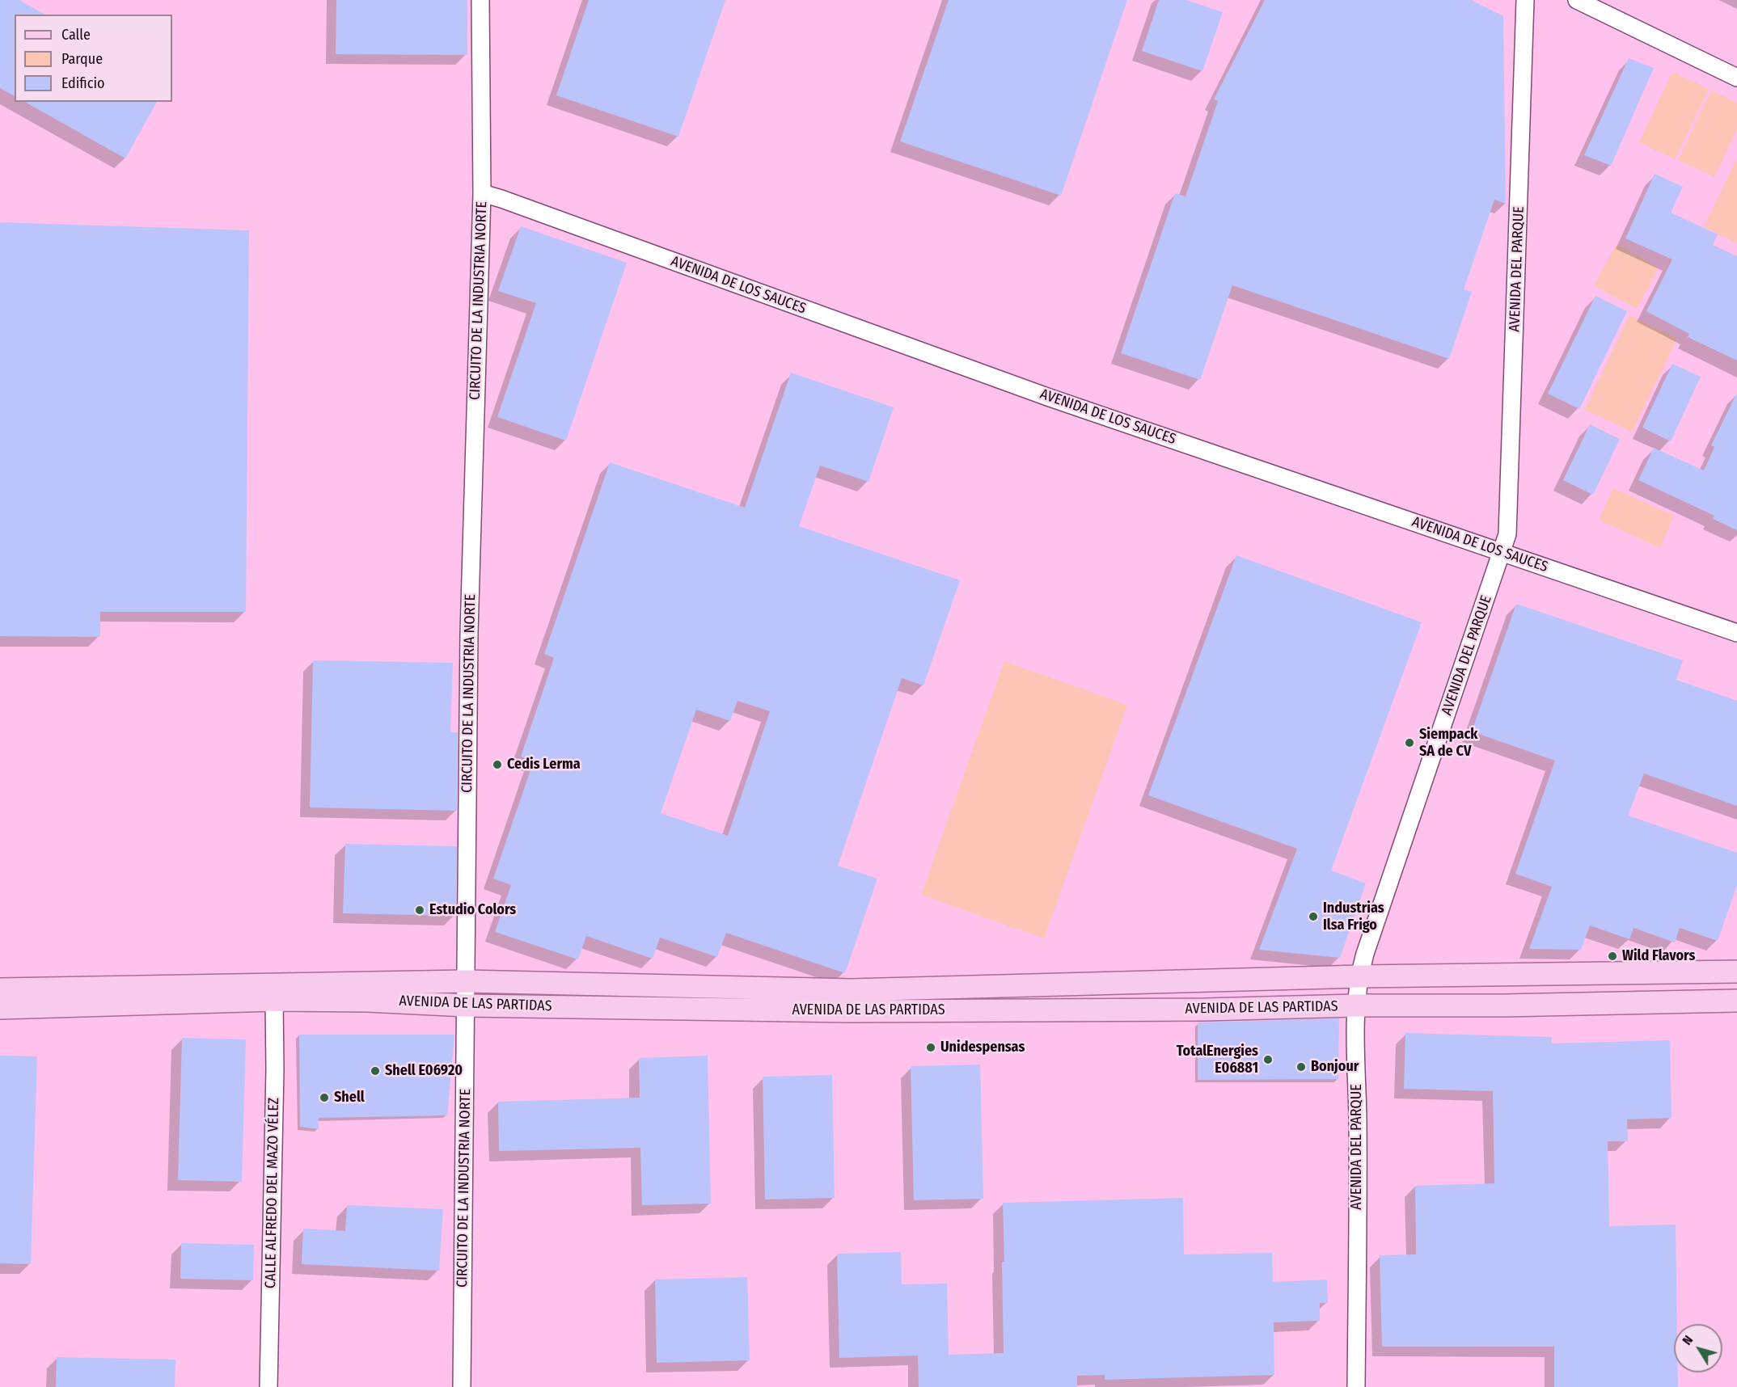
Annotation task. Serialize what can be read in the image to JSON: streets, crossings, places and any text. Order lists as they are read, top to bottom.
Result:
{
  "streets": {
    "main road": ["AVENIDA DE LAS PARTIDAS"],
    "street": [
      "AVENIDA DEL PARQUE",
      "AVENIDA DE LOS SAUCES",
      "CIRCUITO DE LA INDUSTRIA NORTE",
      "CALLE ALFREDO DEL MAZO VÉLEZ"
    ]
  },
  "crossings": [
    ["AVENIDA DEL PARQUE", "AVENIDA DE LOS SAUCES"],
    ["AVENIDA DEL PARQUE", "AVENIDA DE LAS PARTIDAS"],
    ["AVENIDA DE LOS SAUCES", "CIRCUITO DE LA INDUSTRIA NORTE"],
    ["CIRCUITO DE LA INDUSTRIA NORTE", "AVENIDA DE LAS PARTIDAS"],
    ["AVENIDA DE LAS PARTIDAS", "CALLE ALFREDO DEL MAZO VÉLEZ"]
  ],
  "places": [
    "Siempack SA de CV",
    "Cedis Lerma",
    "Estudio Colors",
    "Industrias Ilsa Frigo",
    "Wild Flavors",
    "Unidespensas",
    "TotalEnergies E06881",
    "Bonjour",
    "Shell E06920",
    "Shell"
  ],
  "legend": ["Calle", "Parque", "Edificio"],
  "north": "top left"
}
